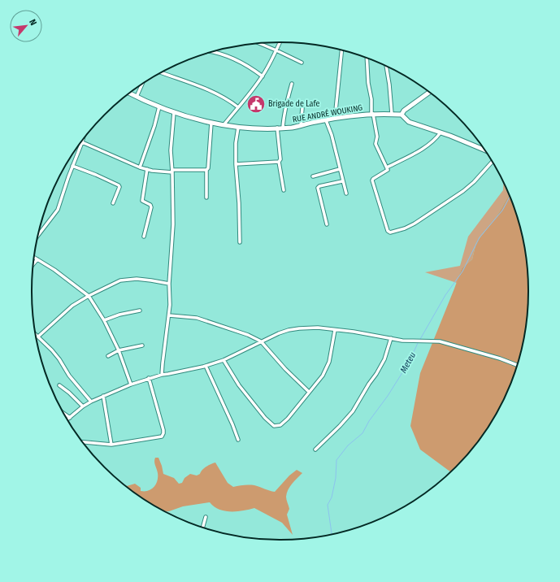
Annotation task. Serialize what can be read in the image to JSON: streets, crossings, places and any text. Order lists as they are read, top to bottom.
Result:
{
  "streets": {
    "street": ["RUE ANDRÉ WOUKING"]
  },
  "water": ["Meteu"],
  "places": {
    "public building": ["Brigade de Lafe"]
  },
  "north": "top right"
}
